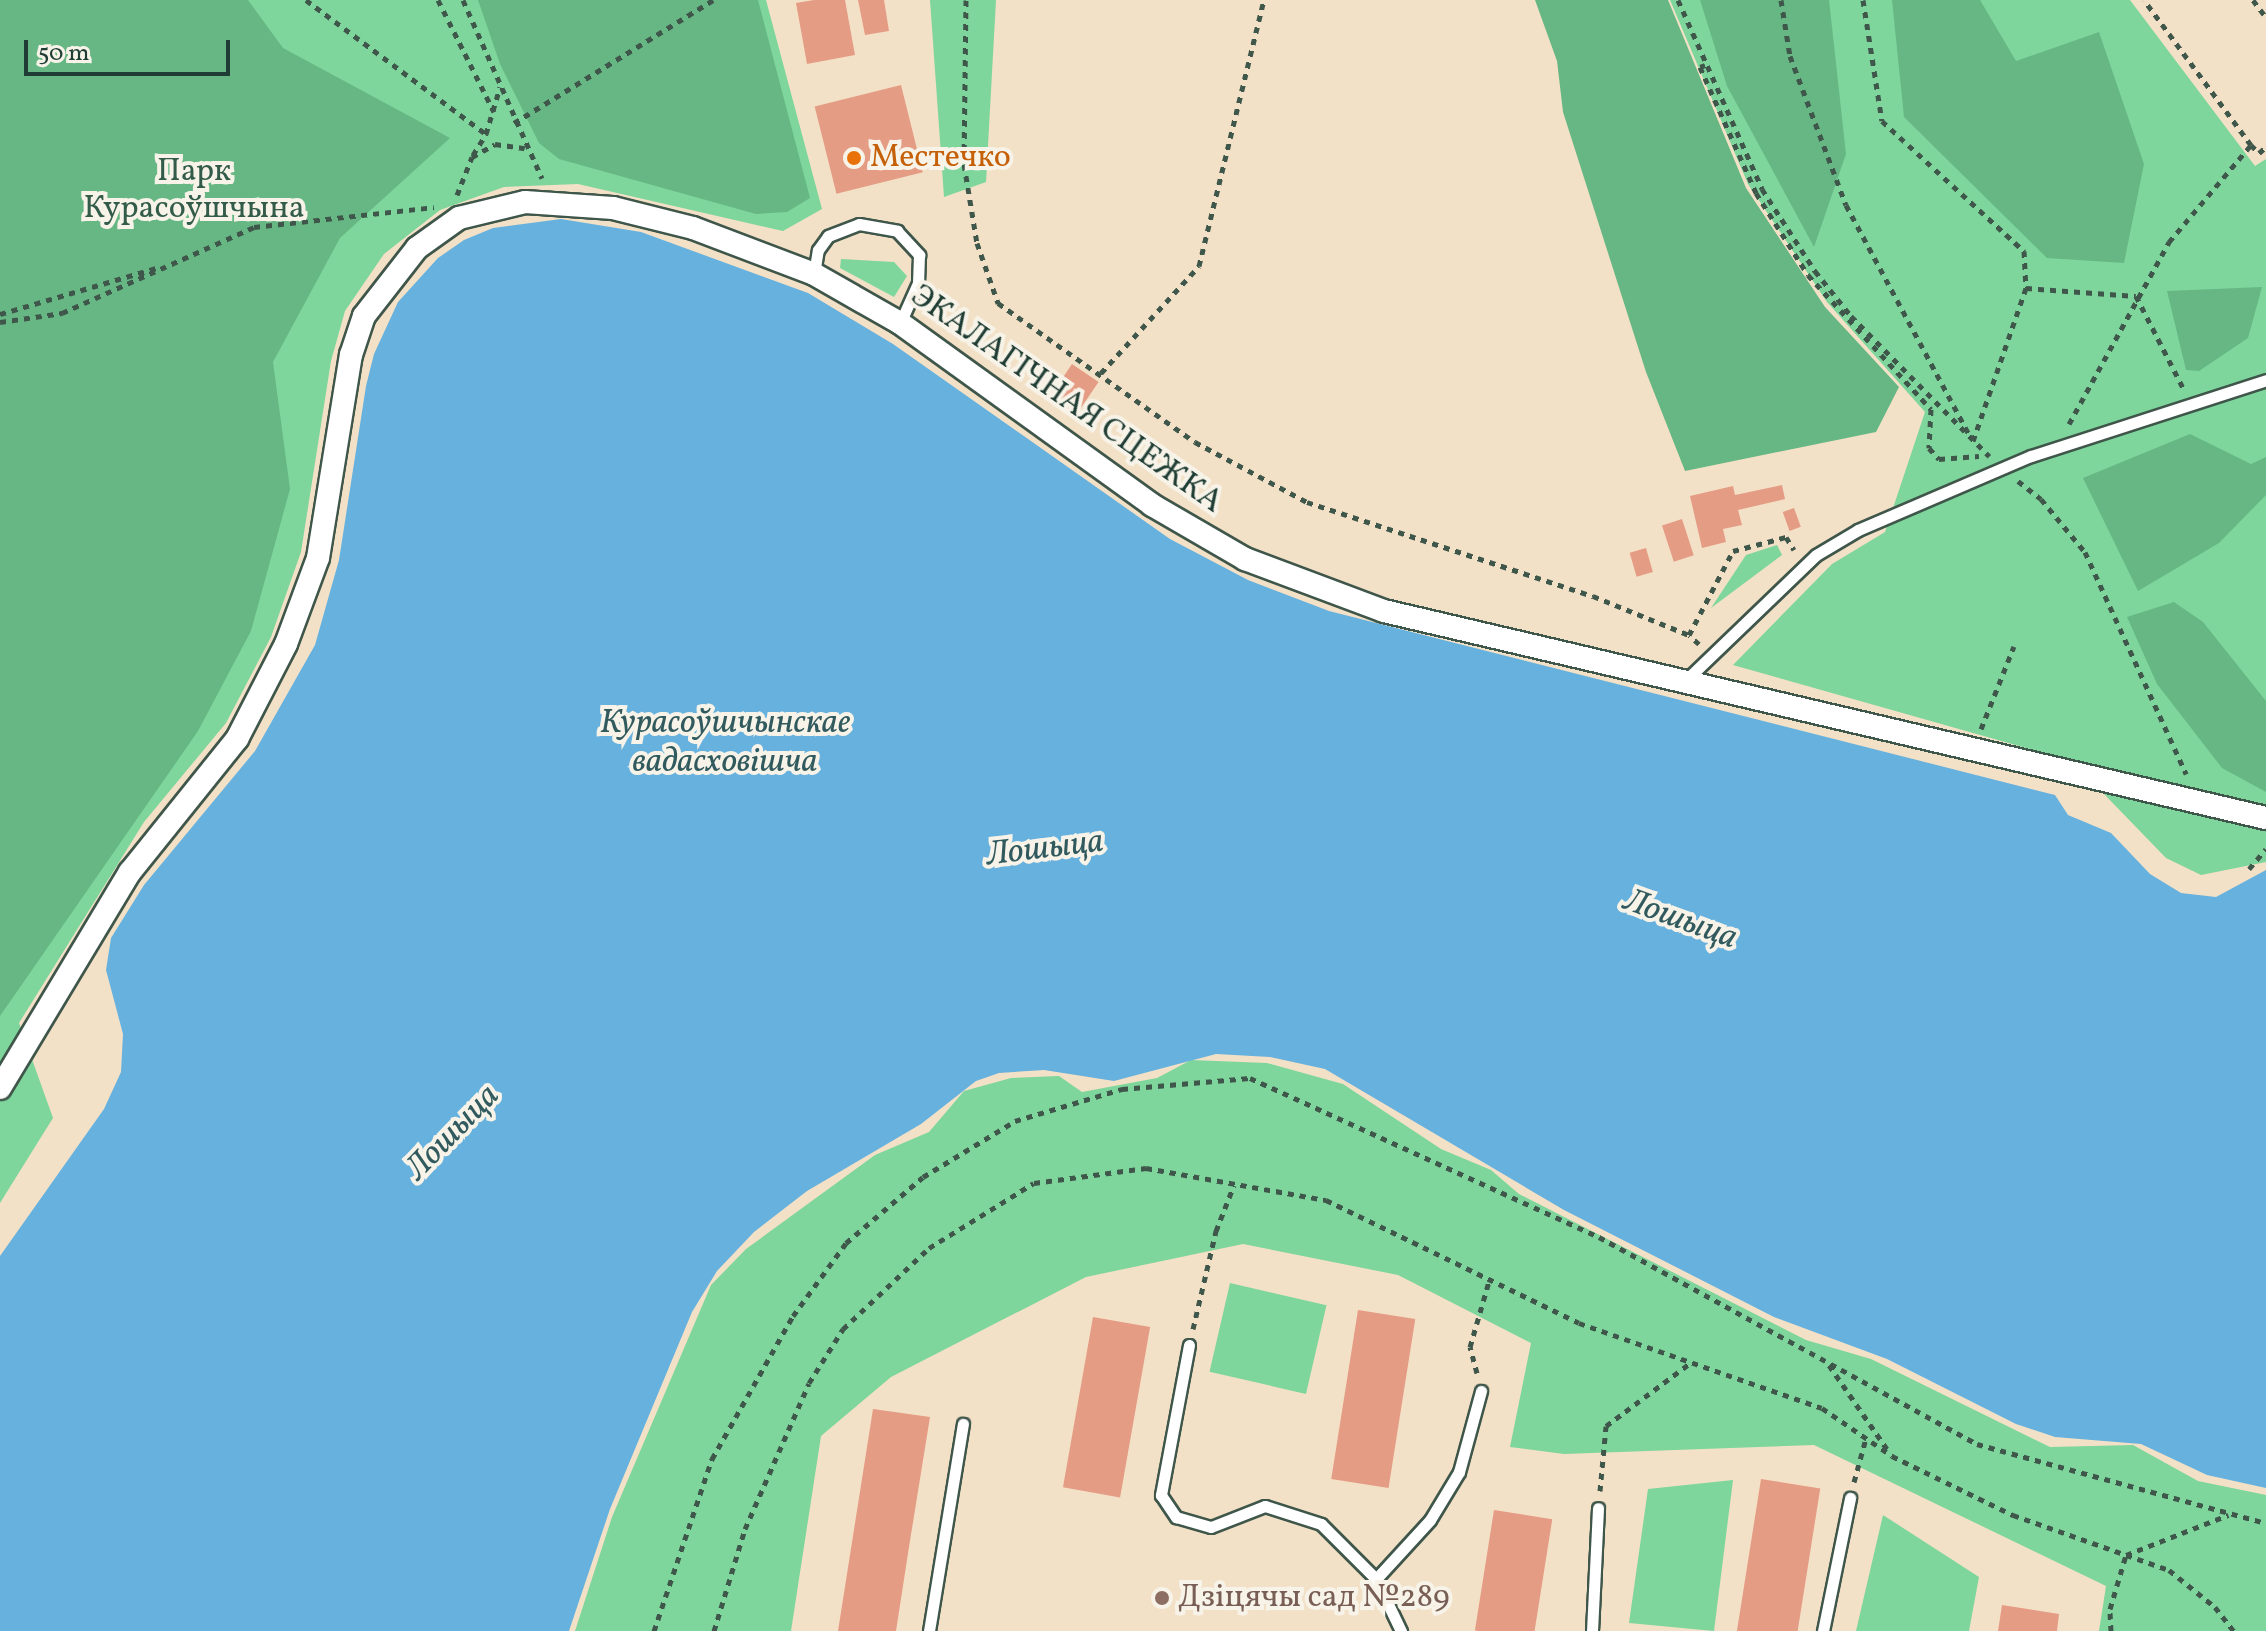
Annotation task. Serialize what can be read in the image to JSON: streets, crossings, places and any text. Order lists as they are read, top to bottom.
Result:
{
  "streets": {
    "street": ["ЭКАЛАГІЧНАЯ СЦЕЖКА"]
  },
  "water": ["Курасоўшчынскае вадасховішча", "Лошыца"],
  "parks": ["Парк Курасоўшчына"],
  "places": ["Местечко", "Дзіцячы сад №289"],
  "scale_bar": "50 m"
}
